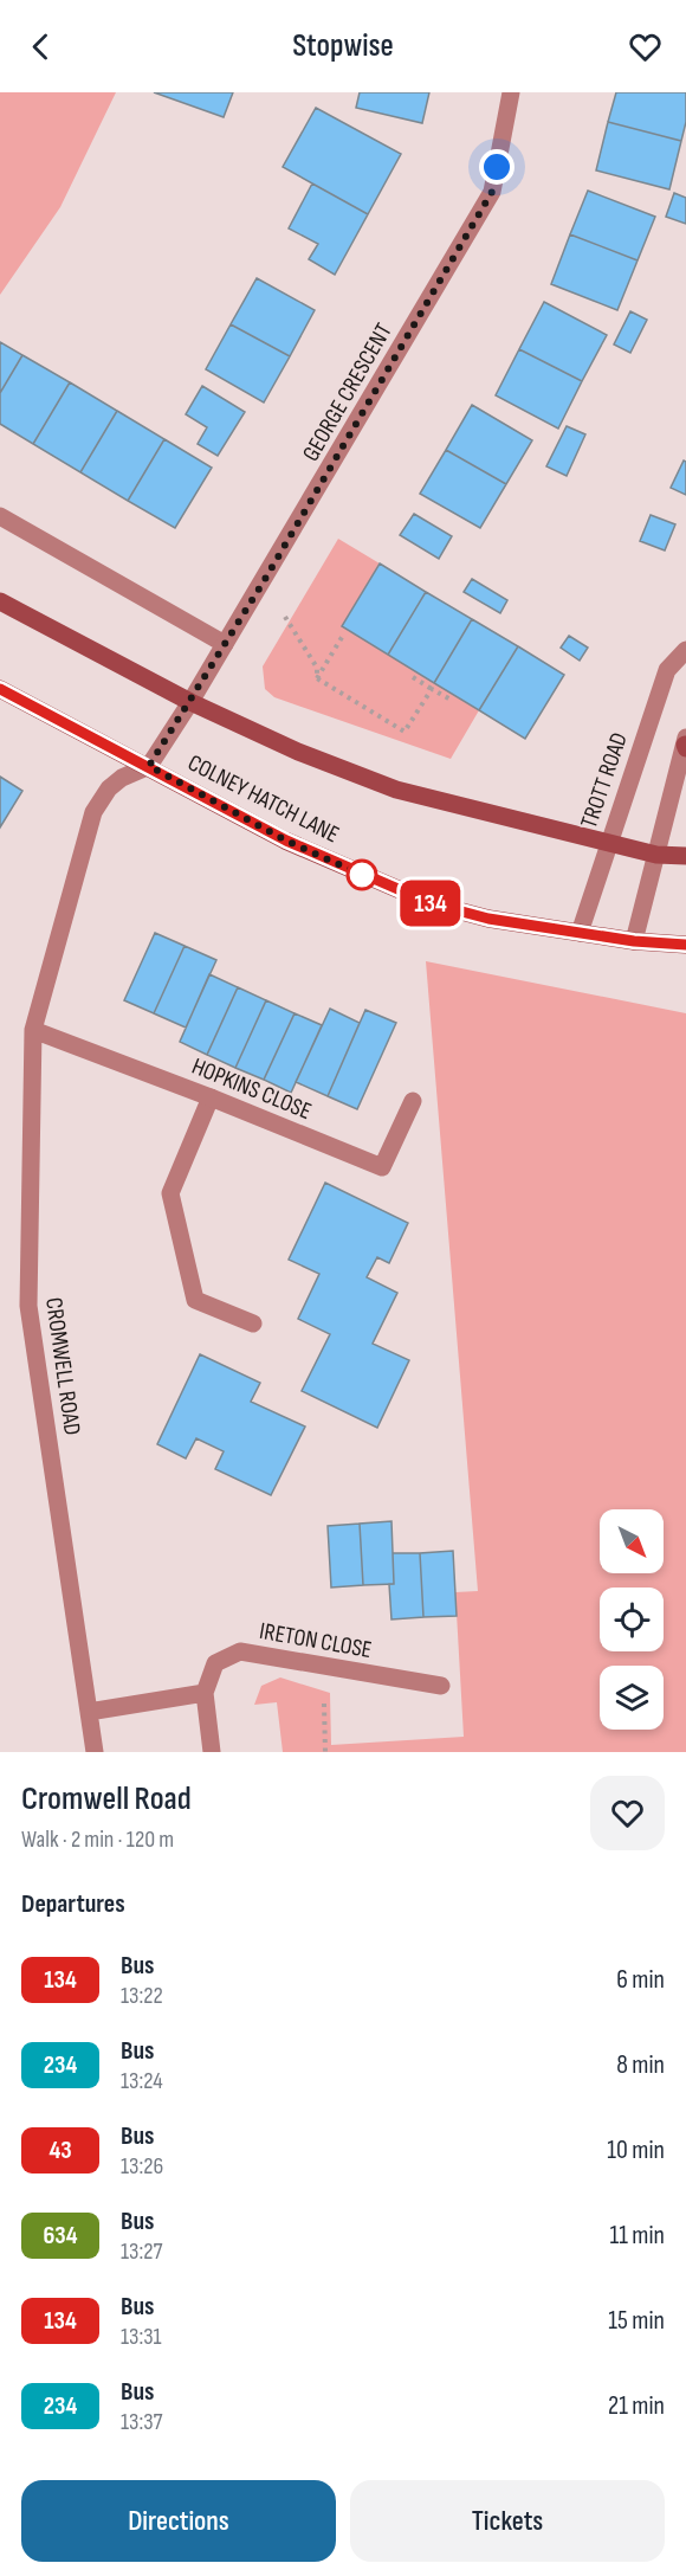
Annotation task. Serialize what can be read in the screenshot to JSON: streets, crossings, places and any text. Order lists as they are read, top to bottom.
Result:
{
  "streets": {
    "main road": ["COLNEY HATCH LANE"],
    "street": [
      "GEORGE CRESCENT",
      "TROTT ROAD",
      "HOPKINS CLOSE",
      "CROMWELL ROAD",
      "IRETON CLOSE"
    ]
  },
  "crossings": [
    ["GEORGE CRESCENT", "COLNEY HATCH LANE"],
    ["GEORGE CRESCENT", "CROMWELL ROAD"],
    ["TROTT ROAD", "COLNEY HATCH LANE"],
    ["COLNEY HATCH LANE", "CROMWELL ROAD"],
    ["HOPKINS CLOSE", "CROMWELL ROAD"]
  ],
  "lines": ["bus line 134"],
  "north": "bottom right",
  "page": {
    "header": "Stopwise",
    "on_map": "134",
    "heading": [
      ["Cromwell Road", "Walk · 2 min · 120 m"],
      "Departures"
    ],
    "list": [
      {
        "mark": "134",
        "name": "Bus",
        "note": "13:22",
        "value": "6 min"
      },
      {
        "mark": "234",
        "name": "Bus",
        "note": "13:24",
        "value": "8 min"
      },
      {
        "mark": "43",
        "name": "Bus",
        "note": "13:26",
        "value": "10 min"
      },
      {
        "mark": "634",
        "name": "Bus",
        "note": "13:27",
        "value": "11 min"
      },
      {
        "mark": "134",
        "name": "Bus",
        "note": "13:31",
        "value": "15 min"
      },
      {
        "mark": "234",
        "name": "Bus",
        "note": "13:37",
        "value": "21 min"
      }
    ],
    "buttons": ["Directions", "Tickets"]
  }
}
